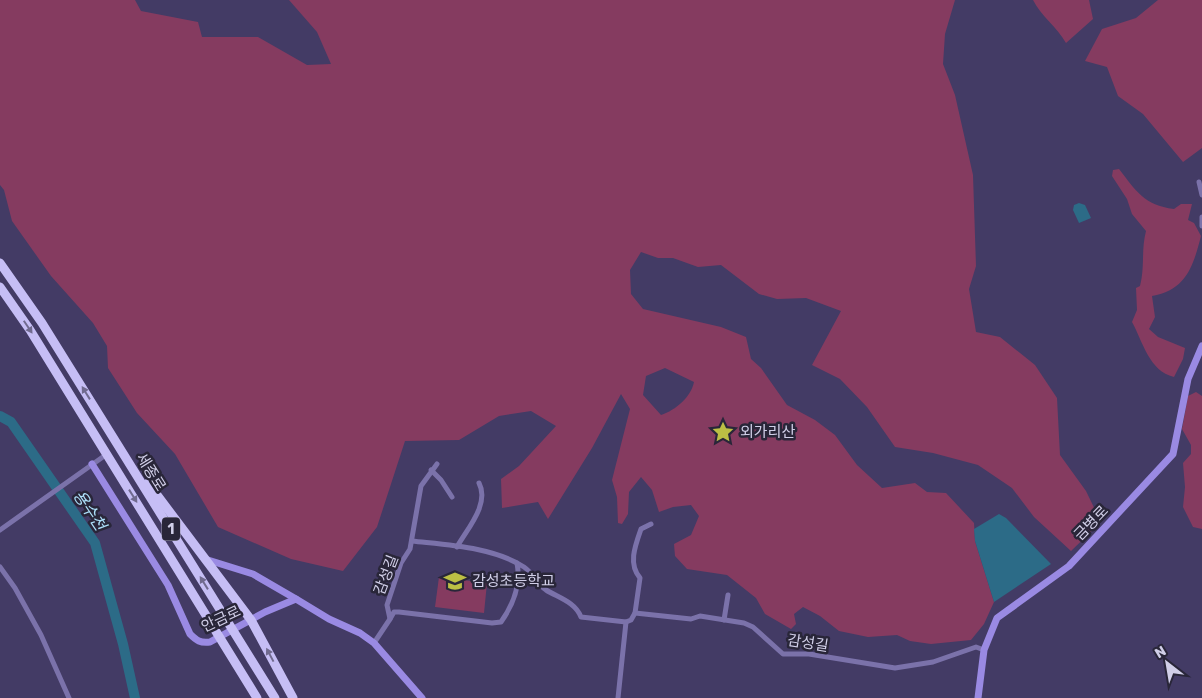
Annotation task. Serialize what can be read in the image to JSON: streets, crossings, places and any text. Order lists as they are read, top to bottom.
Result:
{
  "streets": {
    "highway": ["세종로", "1"],
    "street": ["금병로", "감성길", "안금로"]
  },
  "crossings": [
    ["금병로", "감성길"]
  ],
  "water": ["용수천"],
  "places": {
    "place": ["외가리산"],
    "school or university": ["감성초등학교"]
  },
  "north": "top left"
}
